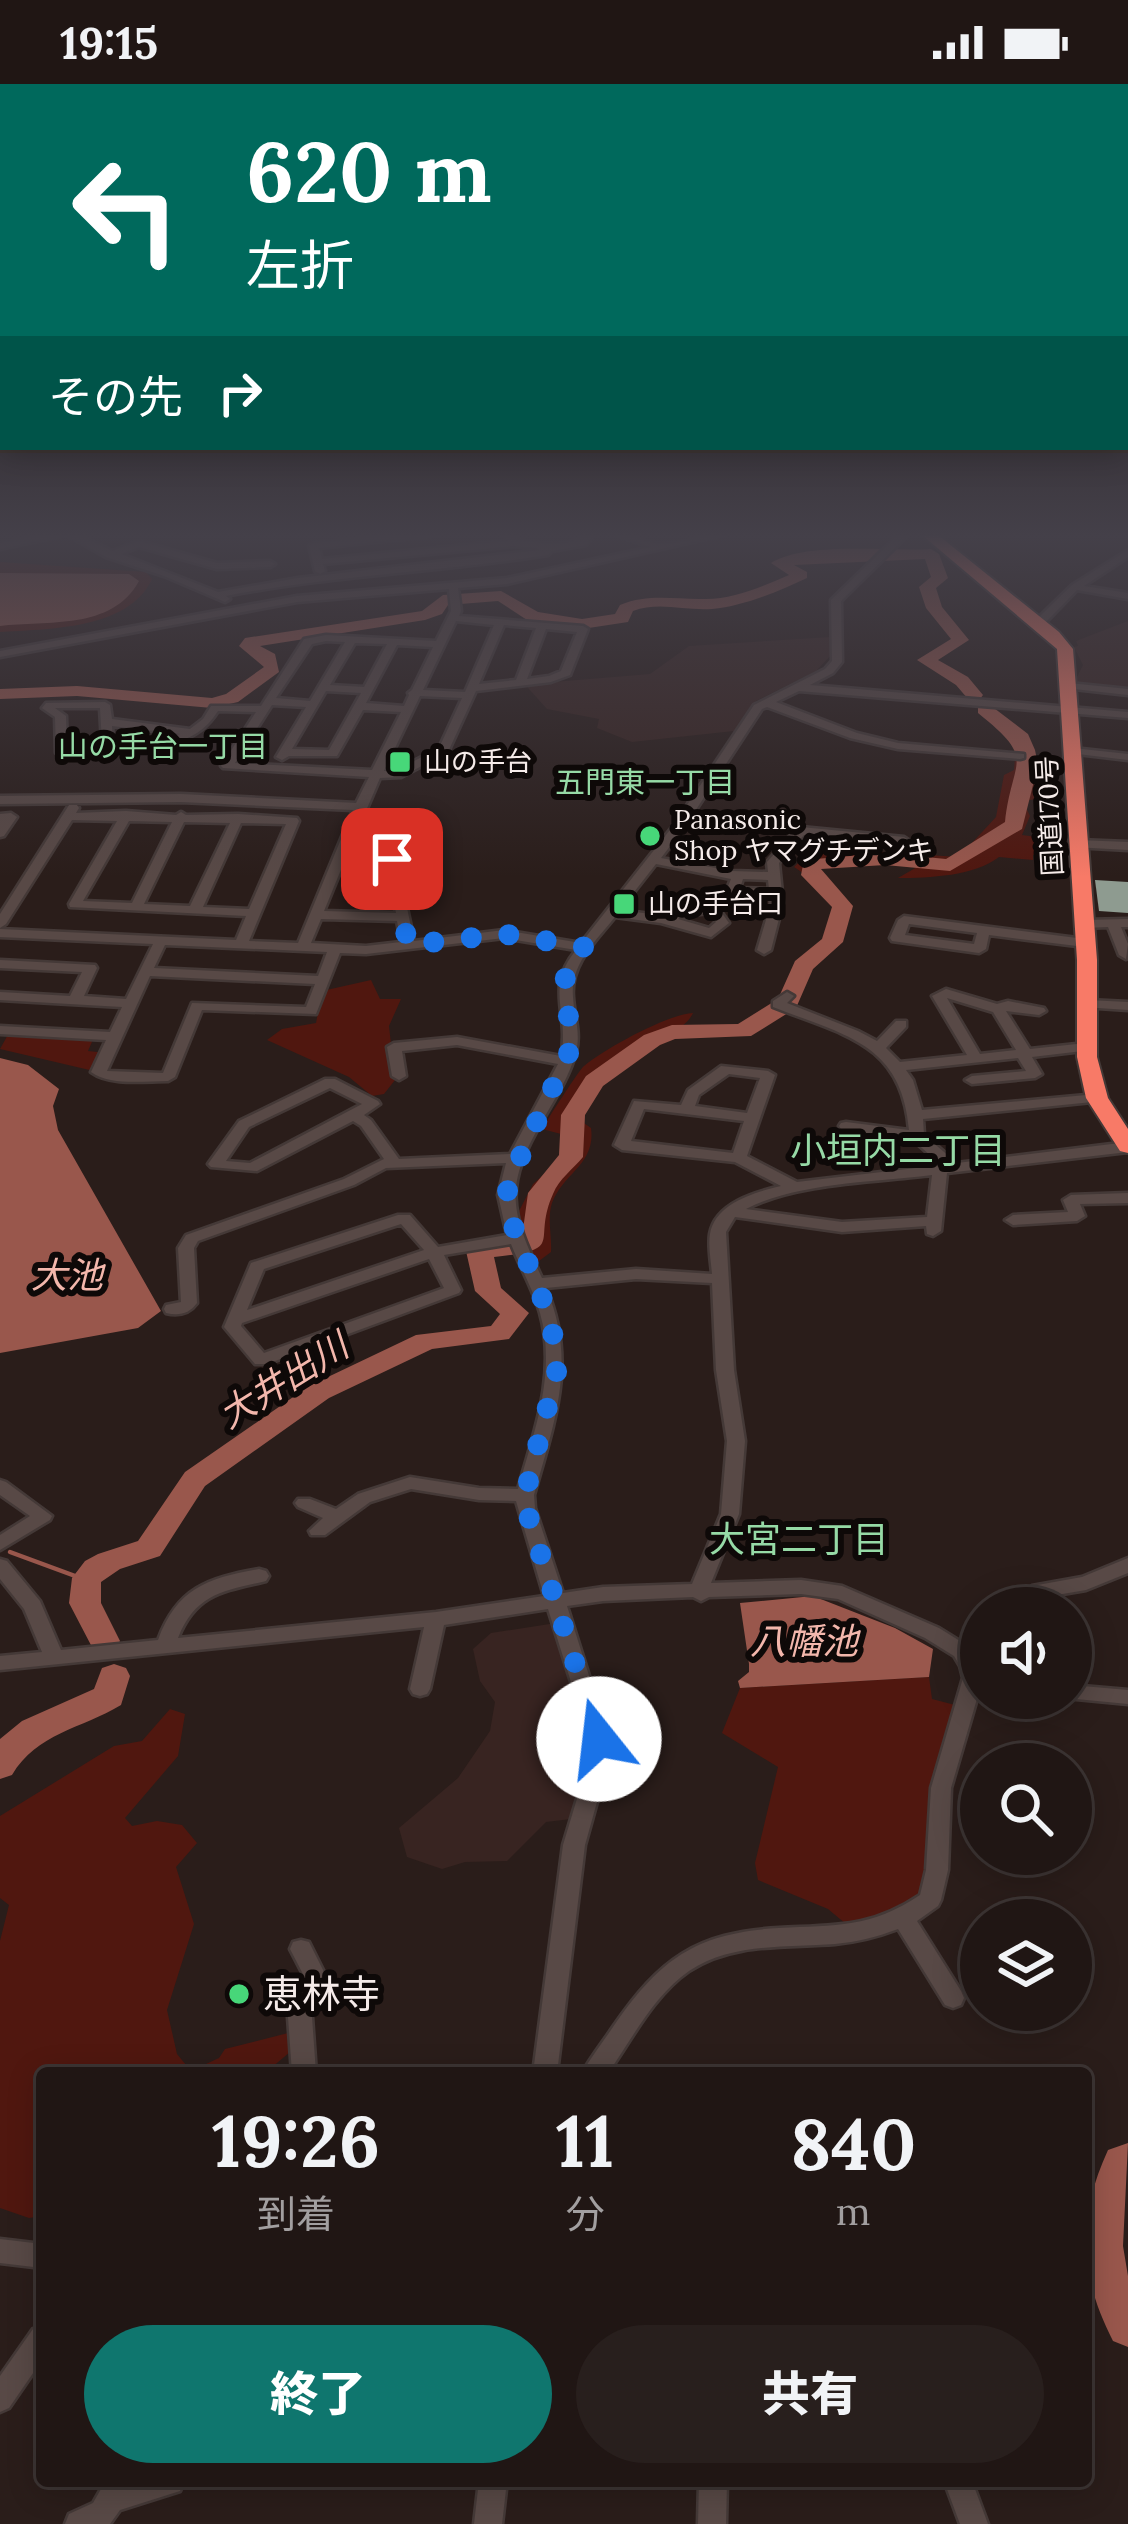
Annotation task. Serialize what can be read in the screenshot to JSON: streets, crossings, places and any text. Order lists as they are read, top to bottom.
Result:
{
  "streets": {
    "highway": ["国道170号"]
  },
  "districts": [
    "山の手台一丁目",
    "五門東一丁目",
    "小垣内二丁目",
    "大宮二丁目"
  ],
  "water": ["大池", "大井出川", "八幡池"],
  "places": {
    "transit": ["山の手台", "山の手台口"],
    "other": ["Panasonic Shop ヤマグチデンキ", "恵林寺"]
  },
  "page": {
    "status": "19:15",
    "turn": ["620 m", "左折"],
    "then": "その先",
    "eta": [
      "19:26",
      "到着",
      "11",
      "分",
      "840",
      "m"
    ],
    "buttons": ["終了", "共有"]
  }
}
